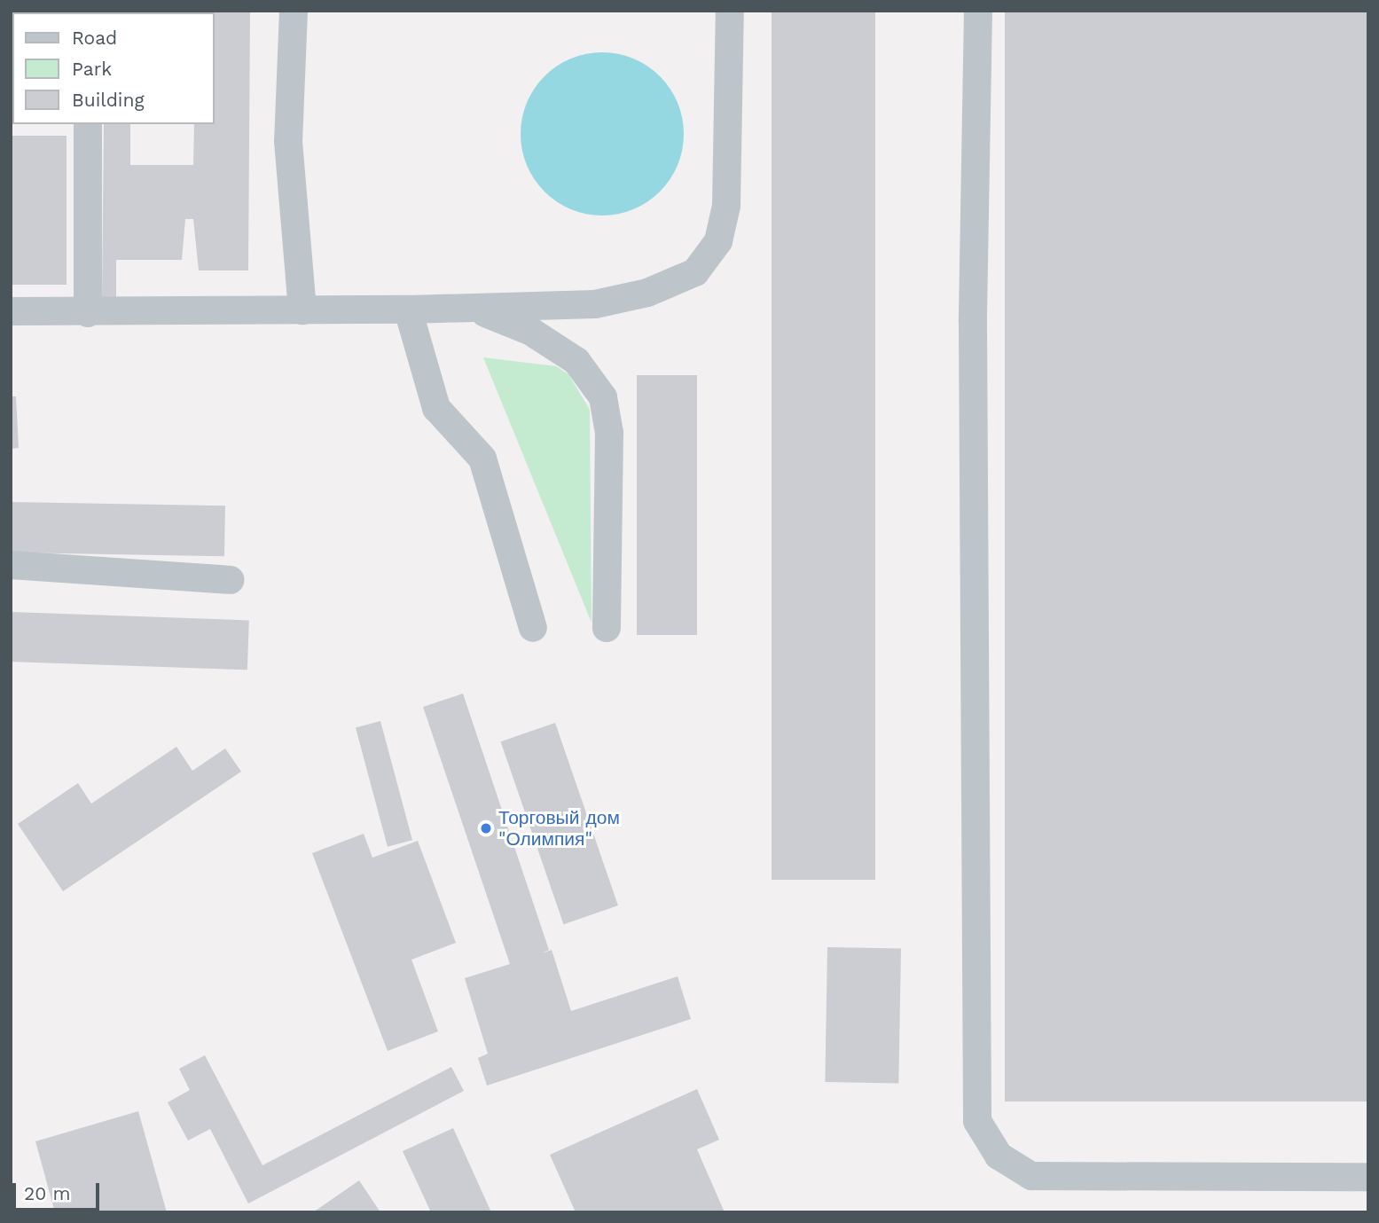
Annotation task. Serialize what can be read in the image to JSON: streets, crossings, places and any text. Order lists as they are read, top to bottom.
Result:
{
  "places": ["Торговый дом \"Олимпия\""],
  "legend": ["Road", "Park", "Building"],
  "scale_bar": "20 m"
}
